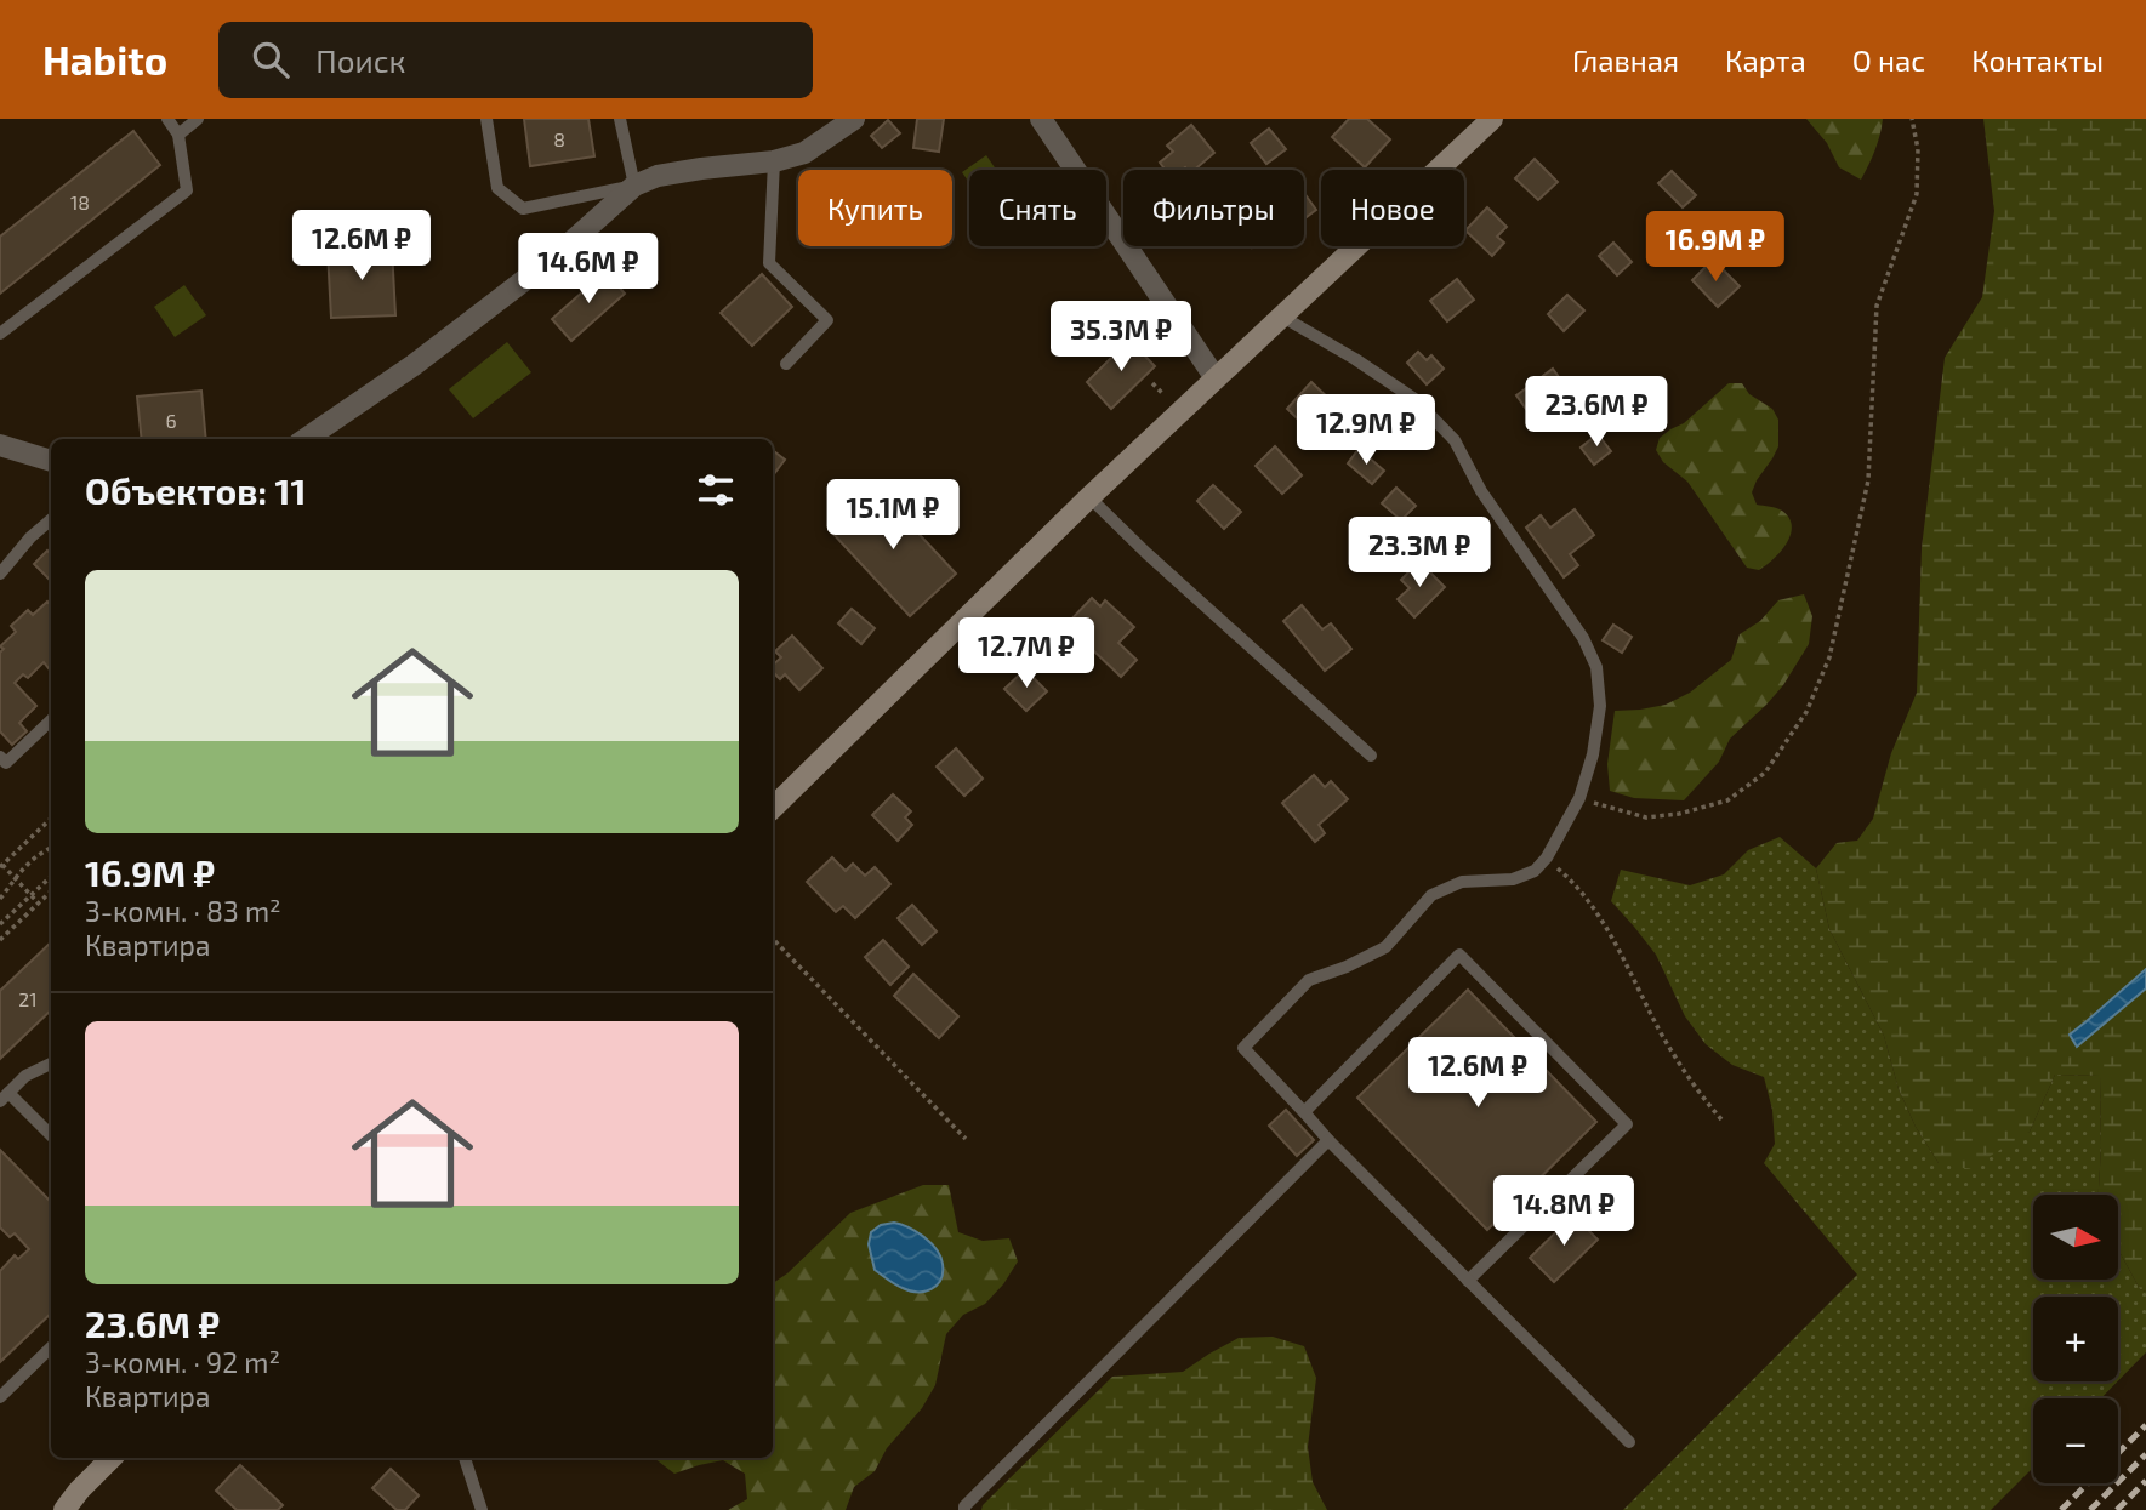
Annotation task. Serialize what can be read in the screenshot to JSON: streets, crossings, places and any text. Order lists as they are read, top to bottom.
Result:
{
  "house_numbers": [
    "8",
    "18",
    "6",
    "21"
  ],
  "north": "right",
  "page": {
    "header": "Habito",
    "search": "Поиск",
    "nav": [
      "Главная",
      "Карта",
      "О нас",
      "Контакты"
    ],
    "chip": [
      "Купить",
      "Снять",
      "Фильтры",
      "Новое"
    ],
    "price": [
      "12.6M ₽",
      "16.9M ₽",
      "14.6M ₽",
      "35.3M ₽",
      "23.6M ₽",
      "12.9M ₽",
      "15.1M ₽",
      "23.3M ₽",
      "12.7M ₽",
      "12.6M ₽",
      "14.8M ₽"
    ],
    "heading": "Объектов: 11",
    "list": [
      {
        "name": "16.9M ₽",
        "note": "3-комн. · 83 m² · Квартира"
      },
      {
        "name": "23.6M ₽",
        "note": "3-комн. · 92 m² · Квартира"
      }
    ],
    "map_buttons": ["+", "−"]
  }
}
